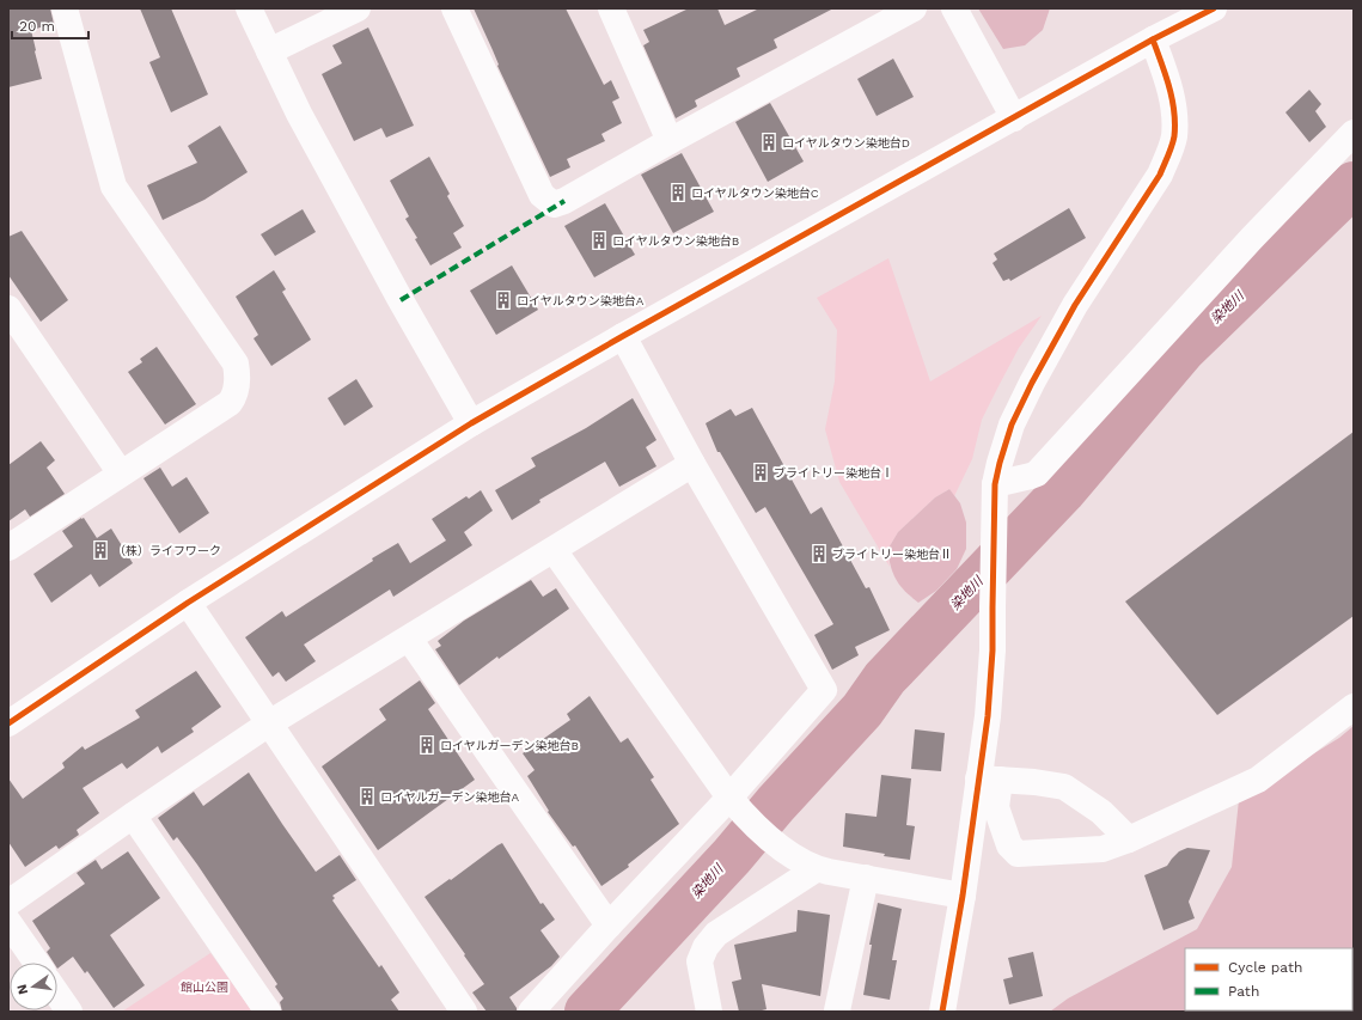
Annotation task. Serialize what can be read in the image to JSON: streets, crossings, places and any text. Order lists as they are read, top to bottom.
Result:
{
  "water": ["染地川"],
  "parks": ["館山公園"],
  "places": {
    "building": [
      "ロイヤルタウン染地台D",
      "ロイヤルタウン染地台C",
      "ロイヤルタウン染地台B",
      "ロイヤルタウン染地台A",
      "ブライトリー染地台Ⅰ",
      "（株）ライフワーク",
      "ブライトリー染地台Ⅱ",
      "ロイヤルガーデン染地台B",
      "ロイヤルガーデン染地台A"
    ]
  },
  "legend": ["Cycle path", "Path"],
  "scale_bar": "20 m",
  "north": "left"
}
